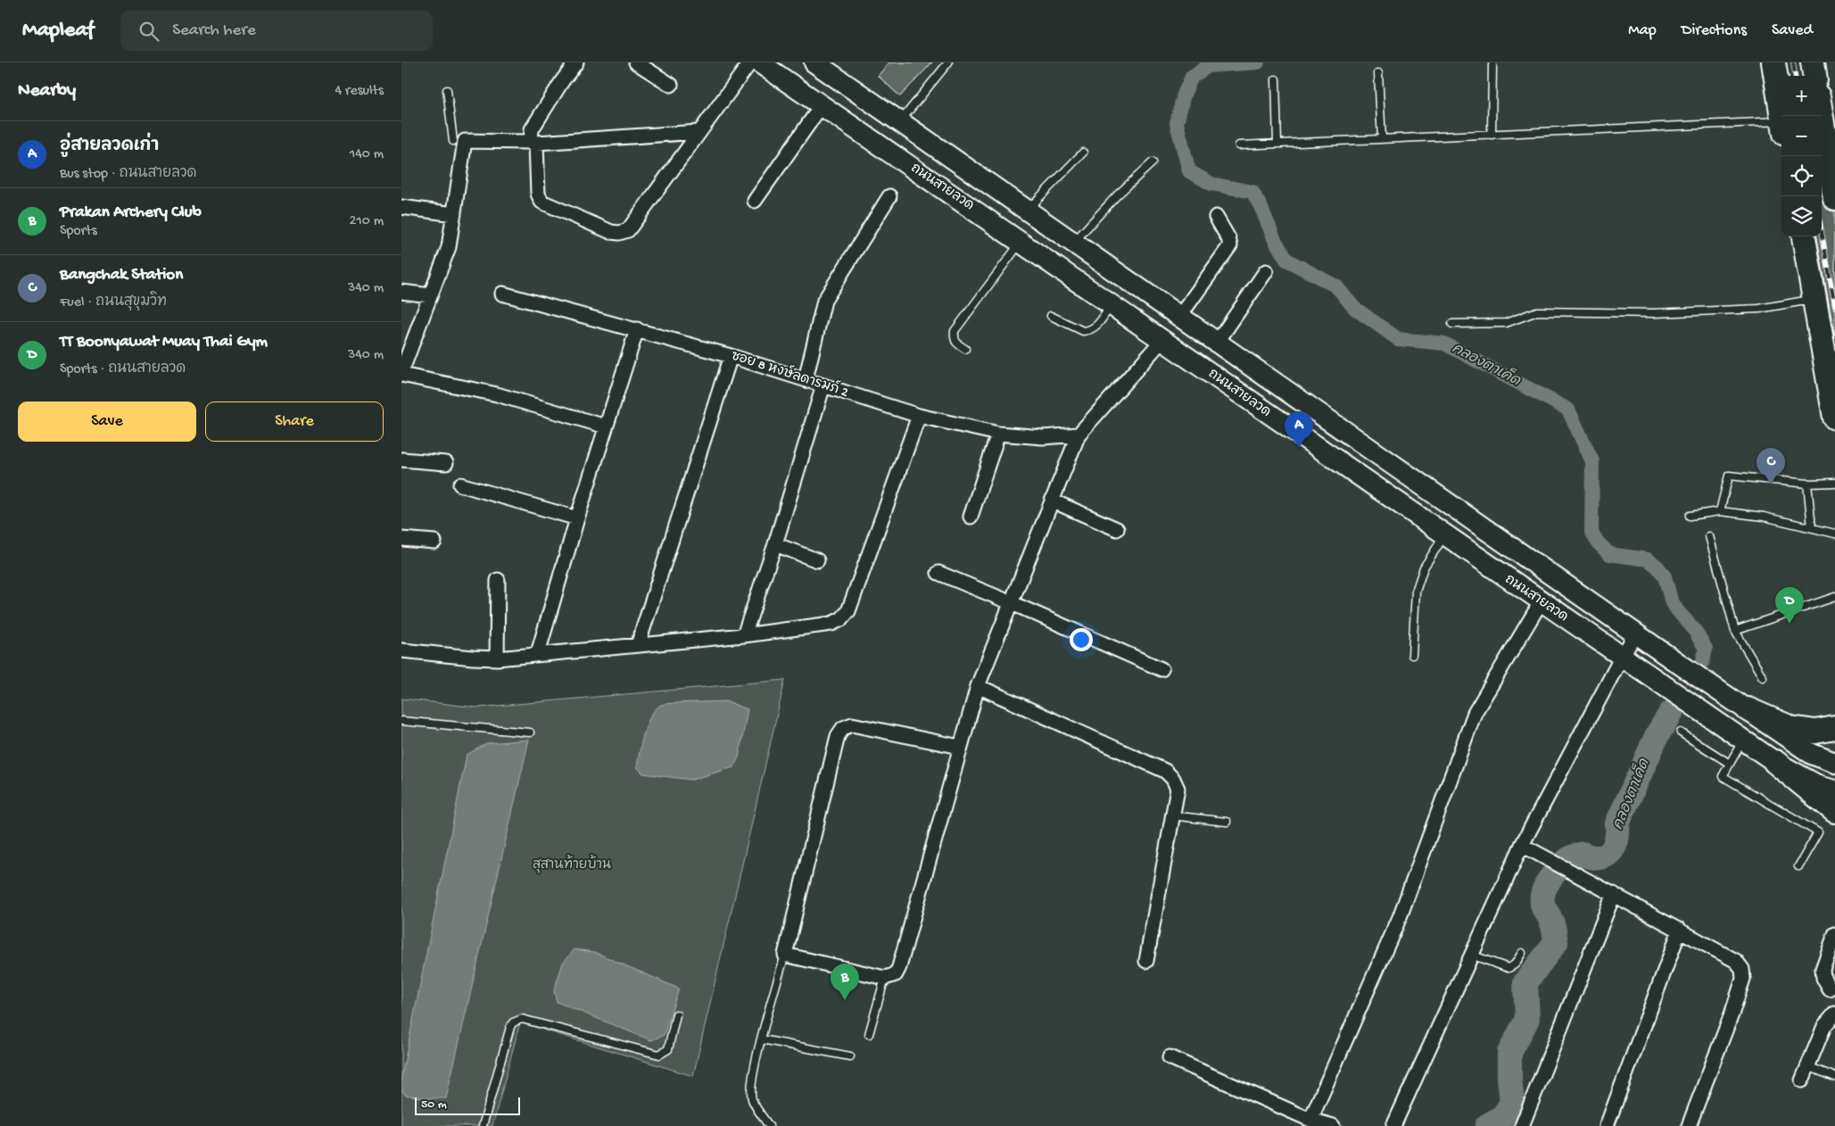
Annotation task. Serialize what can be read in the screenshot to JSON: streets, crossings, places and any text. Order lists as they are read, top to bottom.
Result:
{
  "streets": {
    "main road": ["ถนนสายลวด"],
    "street": ["ซอย 8 หงษ์ลดารมภ์ 2"]
  },
  "water": ["คลองตาเค็ด"],
  "parks": ["สุสานท้ายบ้าน"],
  "scale_bar": "50 m",
  "page": {
    "header": "Mapleaf",
    "search": "Search here",
    "nav": ["Map", "Directions", "Saved"],
    "heading": ["Nearby", "4 results"],
    "map_buttons": ["+", "−"],
    "list": [
      {
        "mark": "A",
        "name": "อู่สายลวดเก่า",
        "note": "Bus stop · ถนนสายลวด",
        "value": "140 m"
      },
      {
        "mark": "B",
        "name": "Prakan Archery Club",
        "note": "Sports",
        "value": "210 m"
      },
      {
        "mark": "C",
        "name": "Bangchak Station",
        "note": "Fuel · ถนนสุขุมวิท",
        "value": "340 m"
      },
      {
        "mark": "D",
        "name": "TT Boonyawat Muay Thai Gym",
        "note": "Sports · ถนนสายลวด",
        "value": "340 m"
      }
    ],
    "buttons": ["Save", "Share"],
    "pins": [
      "A",
      "C",
      "D",
      "B"
    ],
    "scale": "50 m"
  }
}
